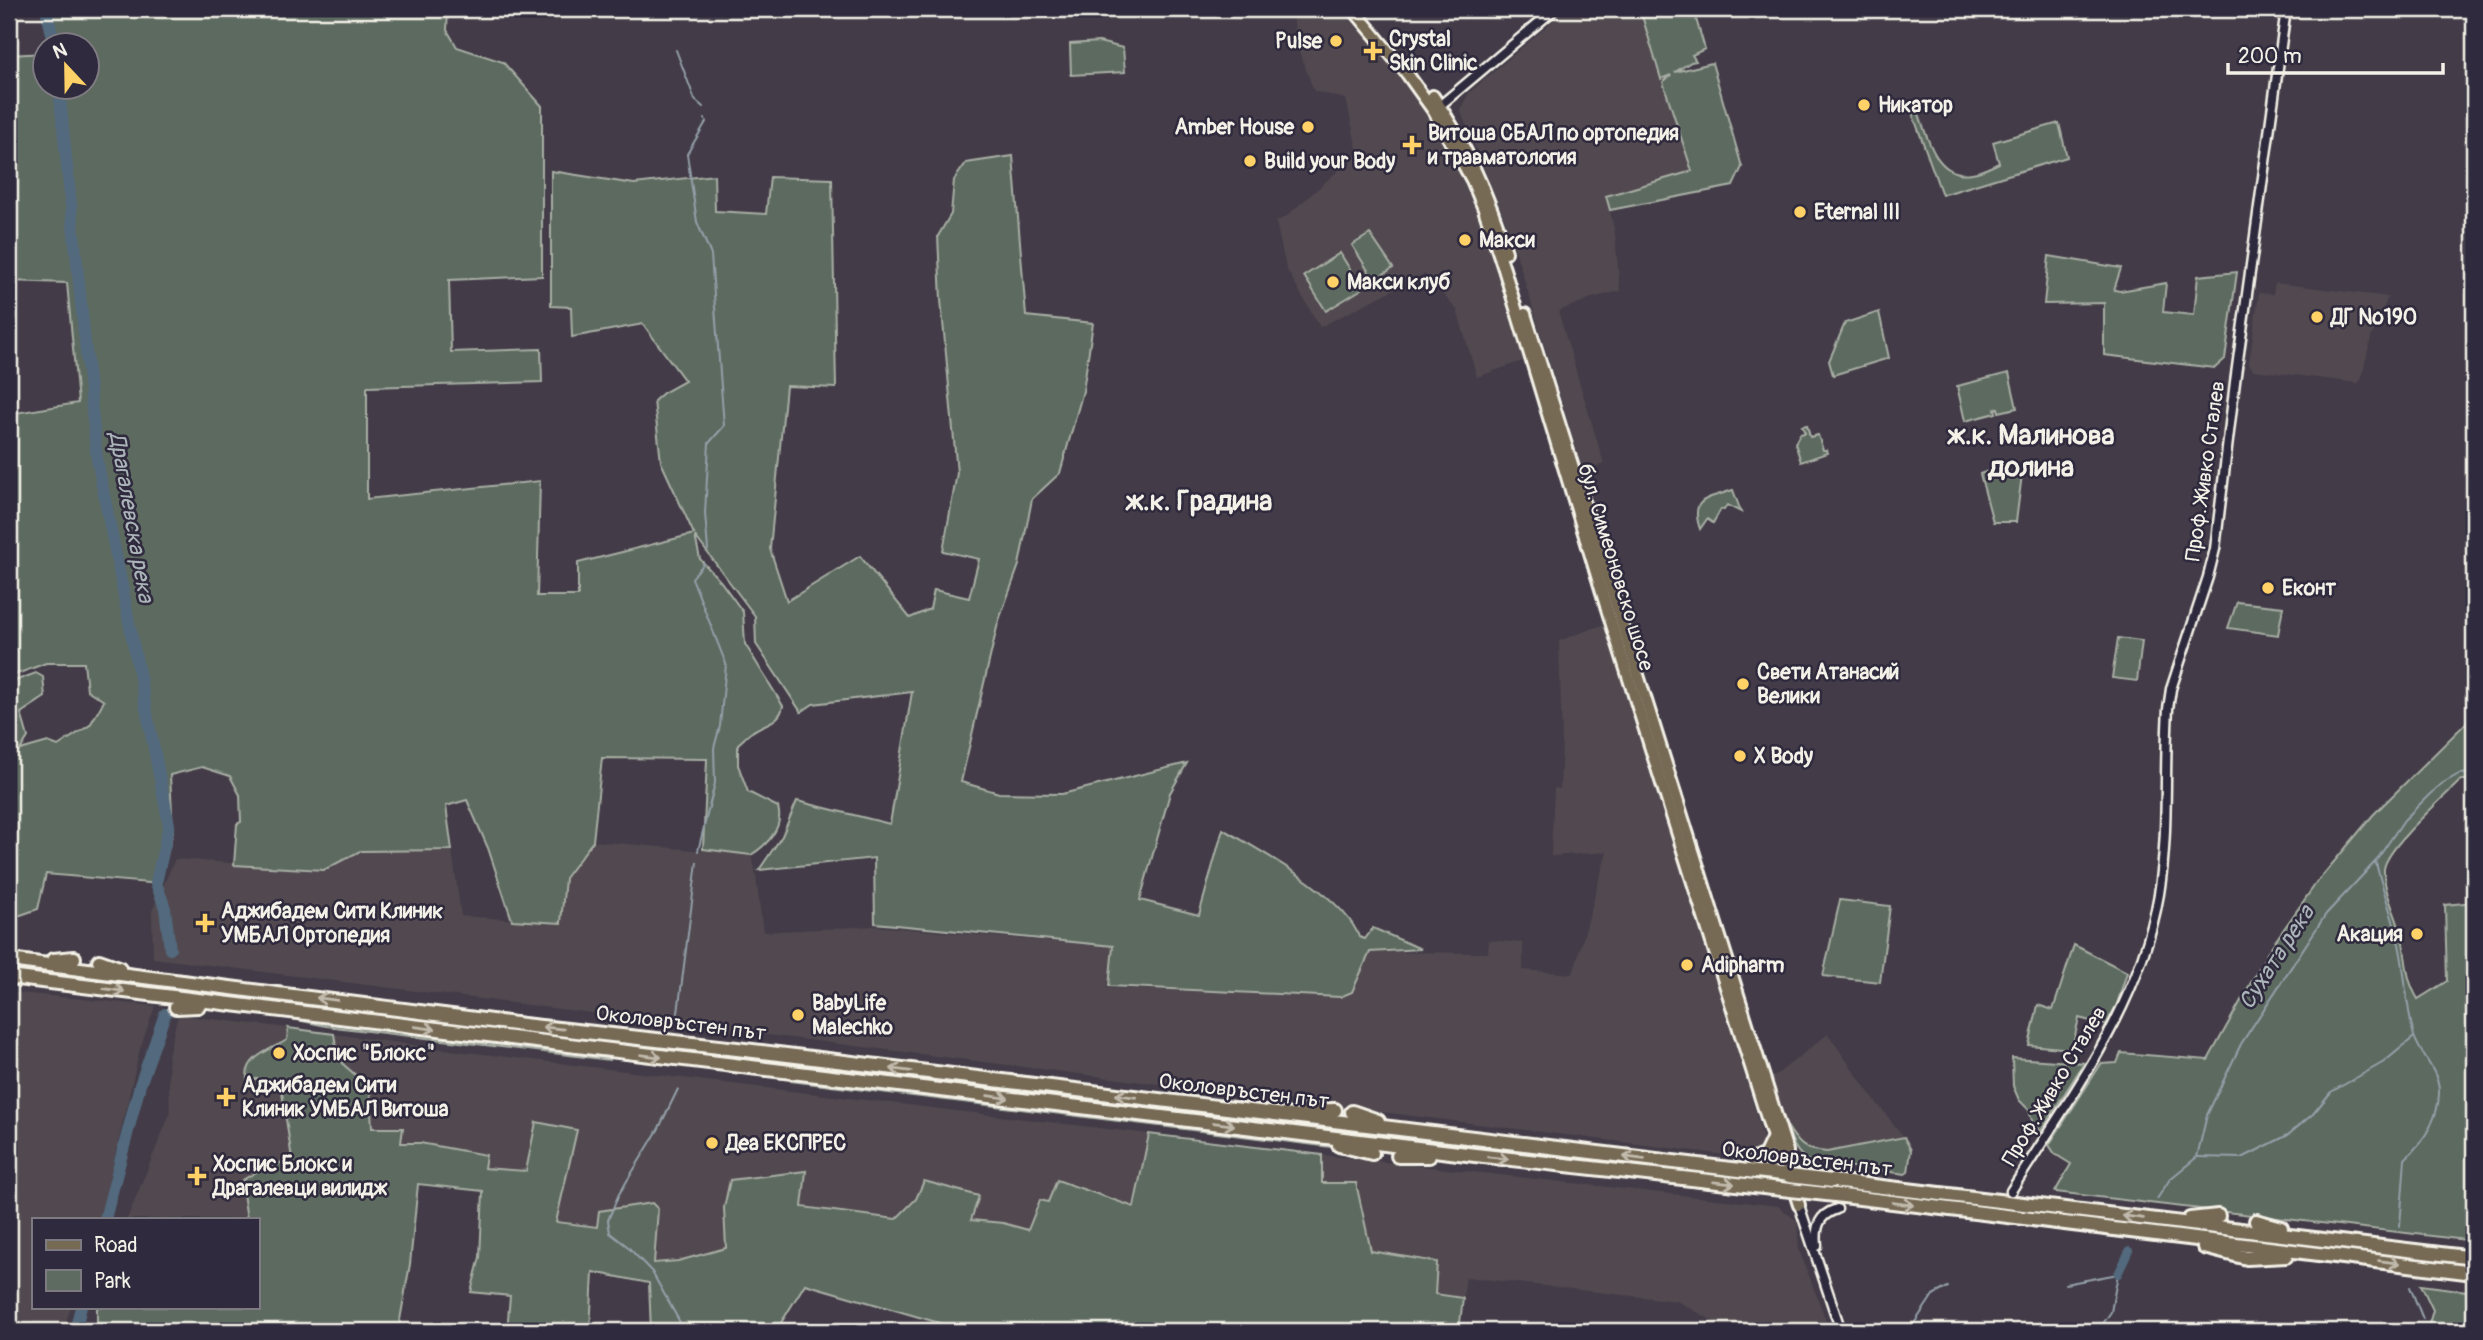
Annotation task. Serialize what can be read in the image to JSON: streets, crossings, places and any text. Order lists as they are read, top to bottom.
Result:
{
  "streets": {
    "highway": ["Околовръстен път"],
    "main road": ["бул. Симеоновско шосе"],
    "street": ["Проф. Живко Сталев"]
  },
  "districts": ["ж.к. Малинова долина", "ж.к. Градина"],
  "water": ["Драгалевска река", "Сухата река"],
  "places": {
    "other": [
      "Pulse",
      "Никатор",
      "Amber House",
      "Build your Body",
      "Eternal III",
      "Макси",
      "Макси клуб",
      "ДГ №190",
      "Еконт",
      "Свети Атанасий Велики",
      "X Body",
      "Акация",
      "Adipharm",
      "BabyLife Malechko",
      "Хоспис \"Блокс\"",
      "Деа ЕКСПРЕС"
    ],
    "health": [
      "Crystal Skin Clinic",
      "Витоша СБАЛ по ортопедия и травматология",
      "Аджибадем Сити Клиник УМБАЛ Ортопедия",
      "Аджибадем Сити Клиник УМБАЛ Витоша",
      "Хоспис Блокс и Драгалевци вилидж"
    ]
  },
  "legend": ["Road", "Park"],
  "scale_bar": "200 m",
  "north": "top"
}
